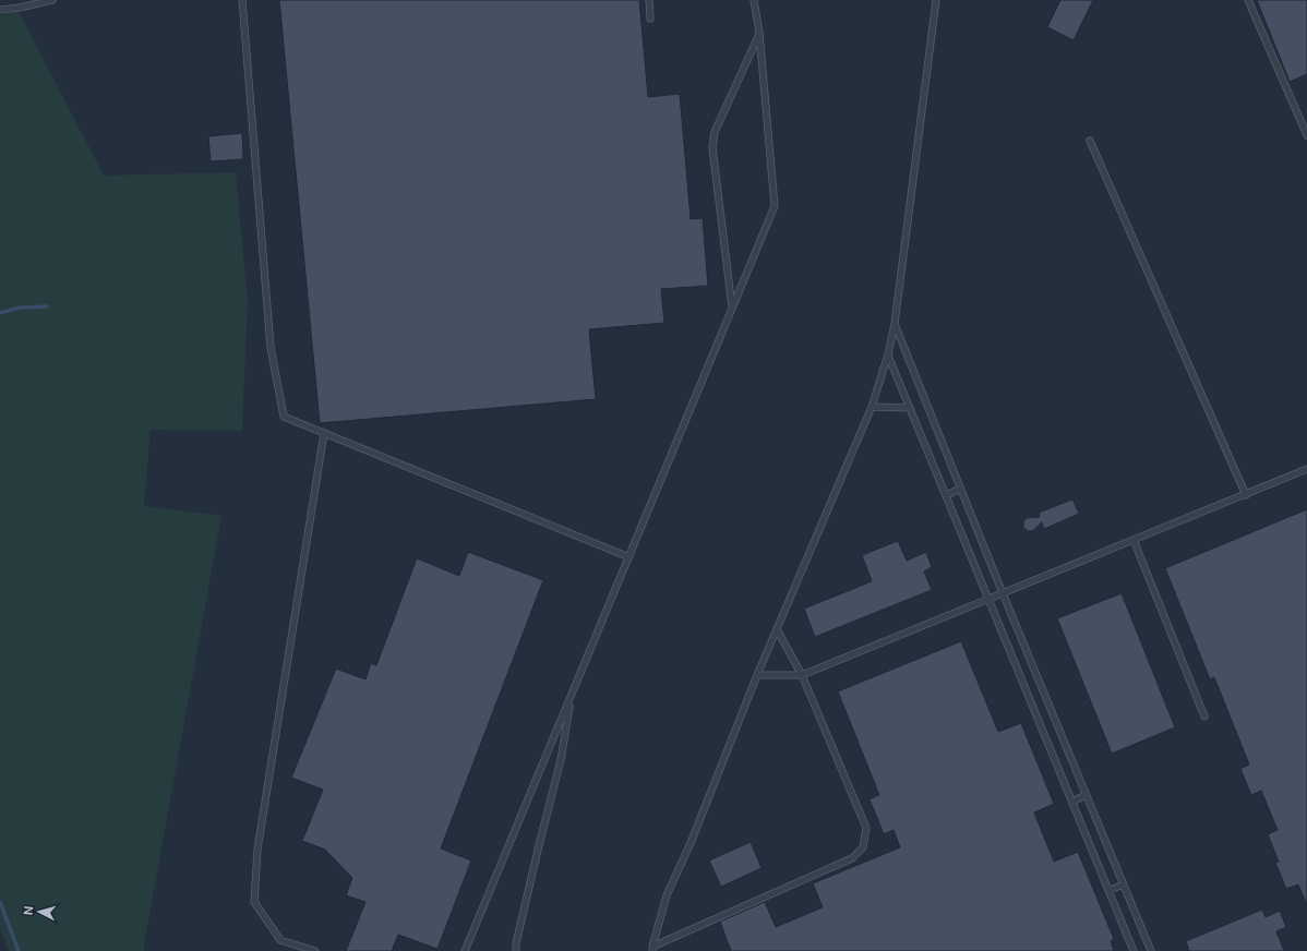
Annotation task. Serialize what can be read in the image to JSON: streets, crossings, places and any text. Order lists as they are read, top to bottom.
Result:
{
  "north": "left"
}
